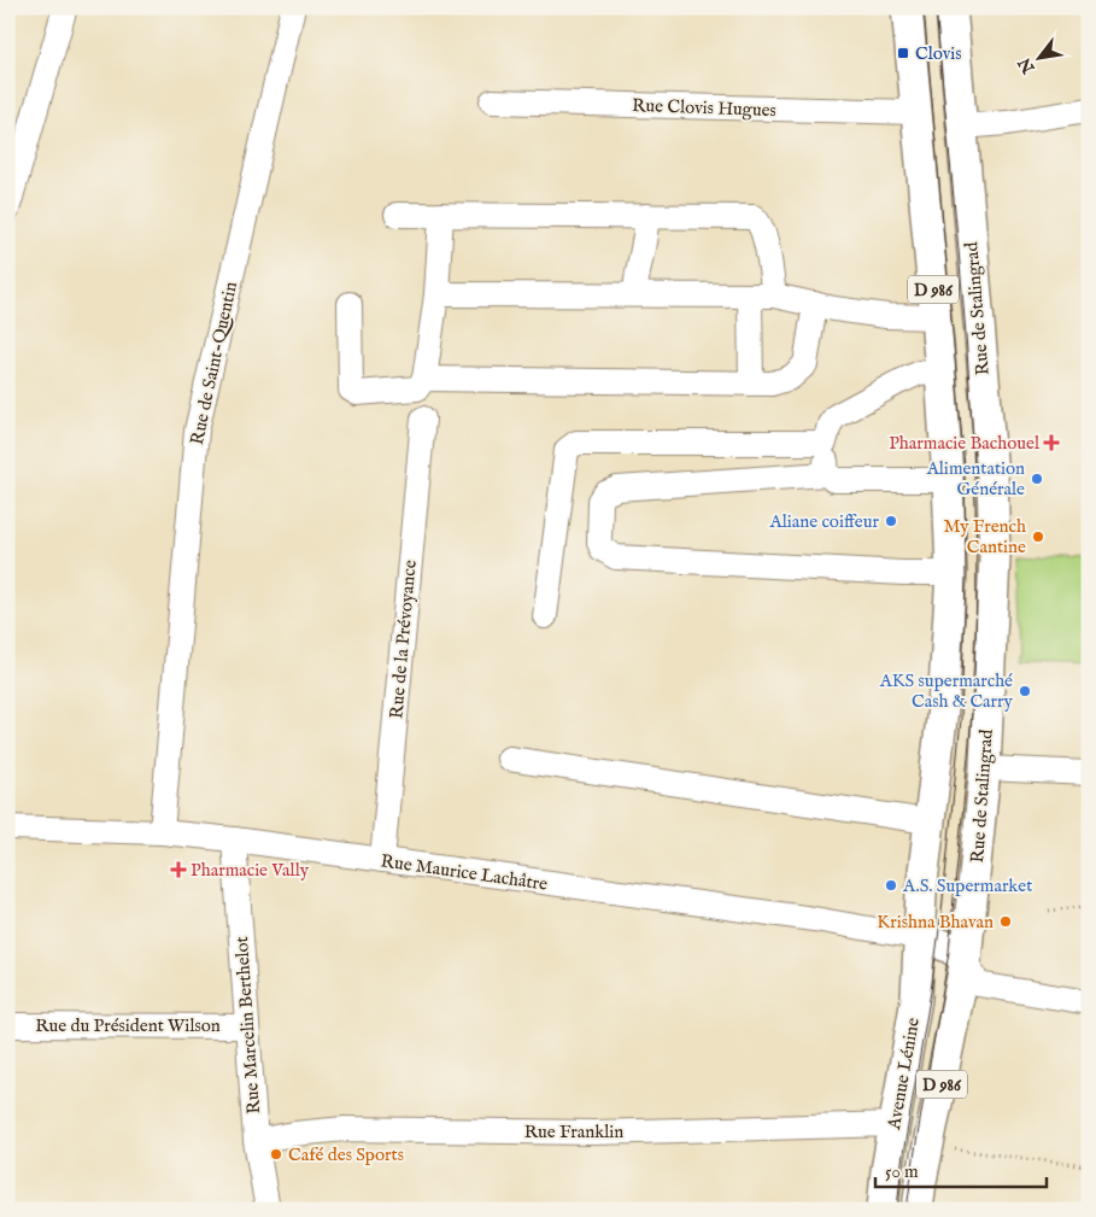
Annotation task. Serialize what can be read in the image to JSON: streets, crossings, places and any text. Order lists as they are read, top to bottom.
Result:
{
  "streets": {
    "main road": ["D 986", "Rue de Stalingrad", "Avenue Lénine"],
    "street": [
      "Rue Clovis Hugues",
      "Rue de Saint-Quentin",
      "Rue de la Prévoyance",
      "Rue Maurice Lachâtre",
      "Rue du Président Wilson",
      "Rue Marcelin Berthelot",
      "Rue Franklin"
    ]
  },
  "crossings": [
    ["Rue Clovis Hugues", "D 986"],
    ["D 986", "Rue de Stalingrad"],
    ["D 986", "Rue Maurice Lachâtre"],
    ["D 986", "Avenue Lénine"],
    ["Rue de Saint-Quentin", "Rue Maurice Lachâtre"],
    ["Rue de la Prévoyance", "Rue Maurice Lachâtre"],
    ["Rue Maurice Lachâtre", "Rue Marcelin Berthelot"],
    ["Rue Maurice Lachâtre", "Avenue Lénine"],
    ["Rue du Président Wilson", "Rue Marcelin Berthelot"],
    ["Rue Marcelin Berthelot", "Rue Franklin"],
    ["Avenue Lénine", "Rue Franklin"]
  ],
  "places": {
    "transit": ["Clovis"],
    "health": ["Pharmacie Bachouel", "Pharmacie Vally"],
    "other": [
      "Alimentation Générale",
      "Aliane coiffeur",
      "My French Cantine",
      "AKS supermarché Cash & Carry",
      "A.S. Supermarket",
      "Krishna Bhavan",
      "Café des Sports"
    ]
  },
  "scale_bar": "50 m",
  "north": "bottom left"
}
